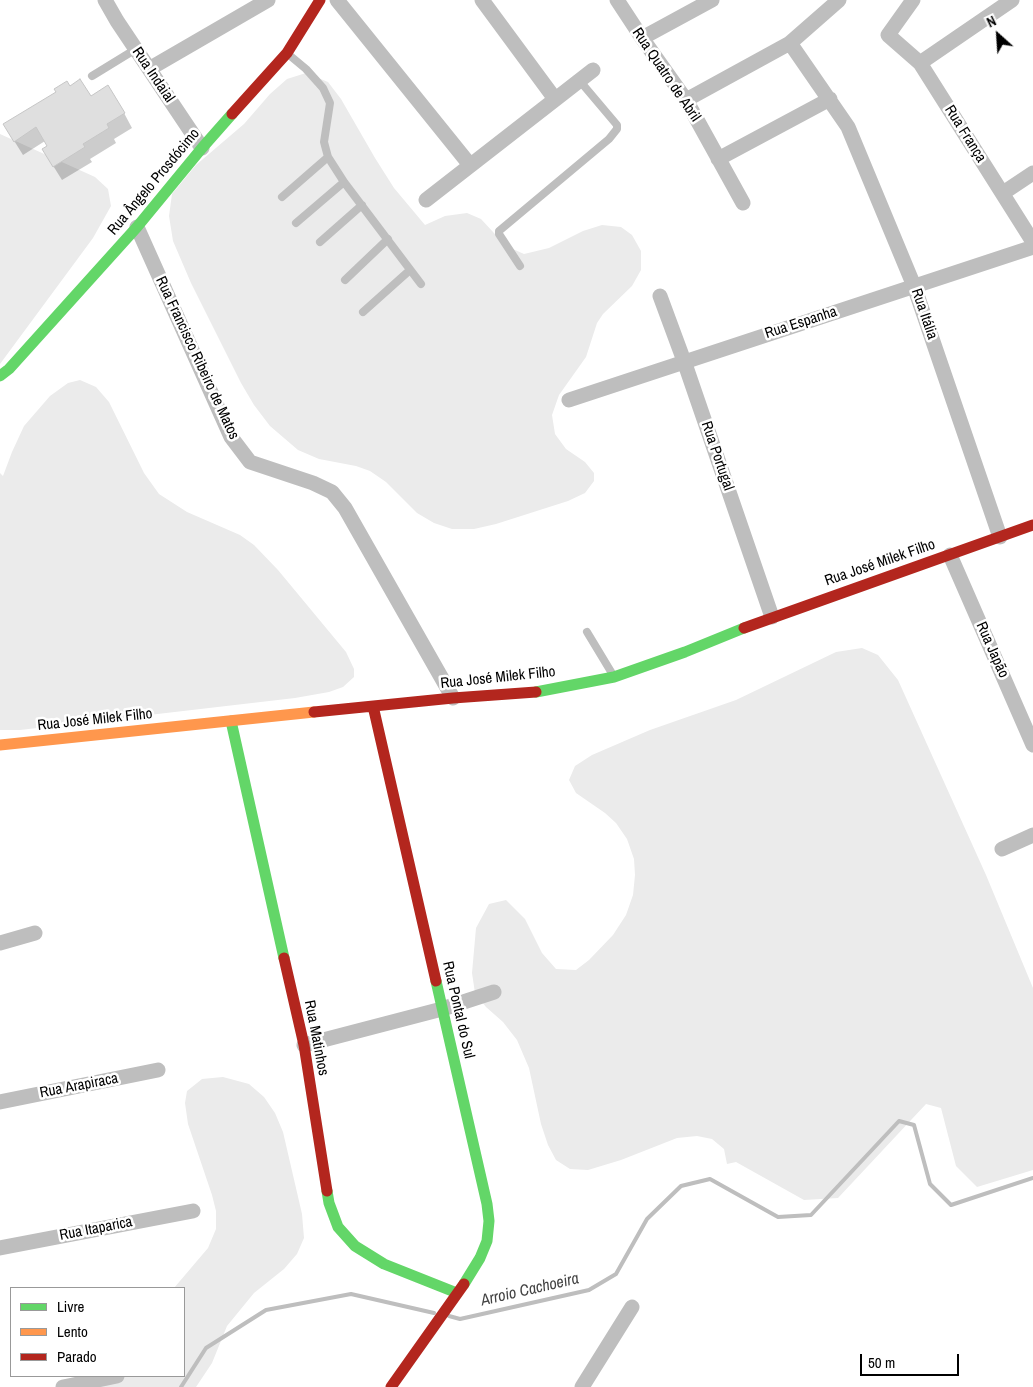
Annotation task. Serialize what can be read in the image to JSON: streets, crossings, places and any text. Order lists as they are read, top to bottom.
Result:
{
  "streets": {
    "street": [
      "Rua Indaial",
      "Rua Quatro de Abril",
      "Rua França",
      "Rua Ângelo Prosdócimo",
      "Rua Itália",
      "Rua Espanha",
      "Rua Francisco Ribeiro de Matos",
      "Rua Portugal",
      "Rua José Milek Filho",
      "Rua Japão",
      "Rua Pontal do Sul",
      "Rua Matinhos",
      "Rua Arapiraca",
      "Rua Itaparica"
    ]
  },
  "crossings": [
    ["Rua Indaial", "Rua Ângelo Prosdócimo"],
    ["Rua Ângelo Prosdócimo", "Rua Francisco Ribeiro de Matos"],
    ["Rua Itália", "Rua Espanha"],
    ["Rua Itália", "Rua José Milek Filho"],
    ["Rua Espanha", "Rua Portugal"],
    ["Rua Francisco Ribeiro de Matos", "Rua José Milek Filho"],
    ["Rua Portugal", "Rua José Milek Filho"],
    ["Rua José Milek Filho", "Rua Japão"],
    ["Rua José Milek Filho", "Rua Pontal do Sul"],
    ["Rua José Milek Filho", "Rua Matinhos"],
    ["Rua Pontal do Sul", "Rua Matinhos"]
  ],
  "water": ["Arroio Cachoeira"],
  "legend": ["Livre", "Lento", "Parado"],
  "scale_bar": "50 m",
  "north": "top left"
}
